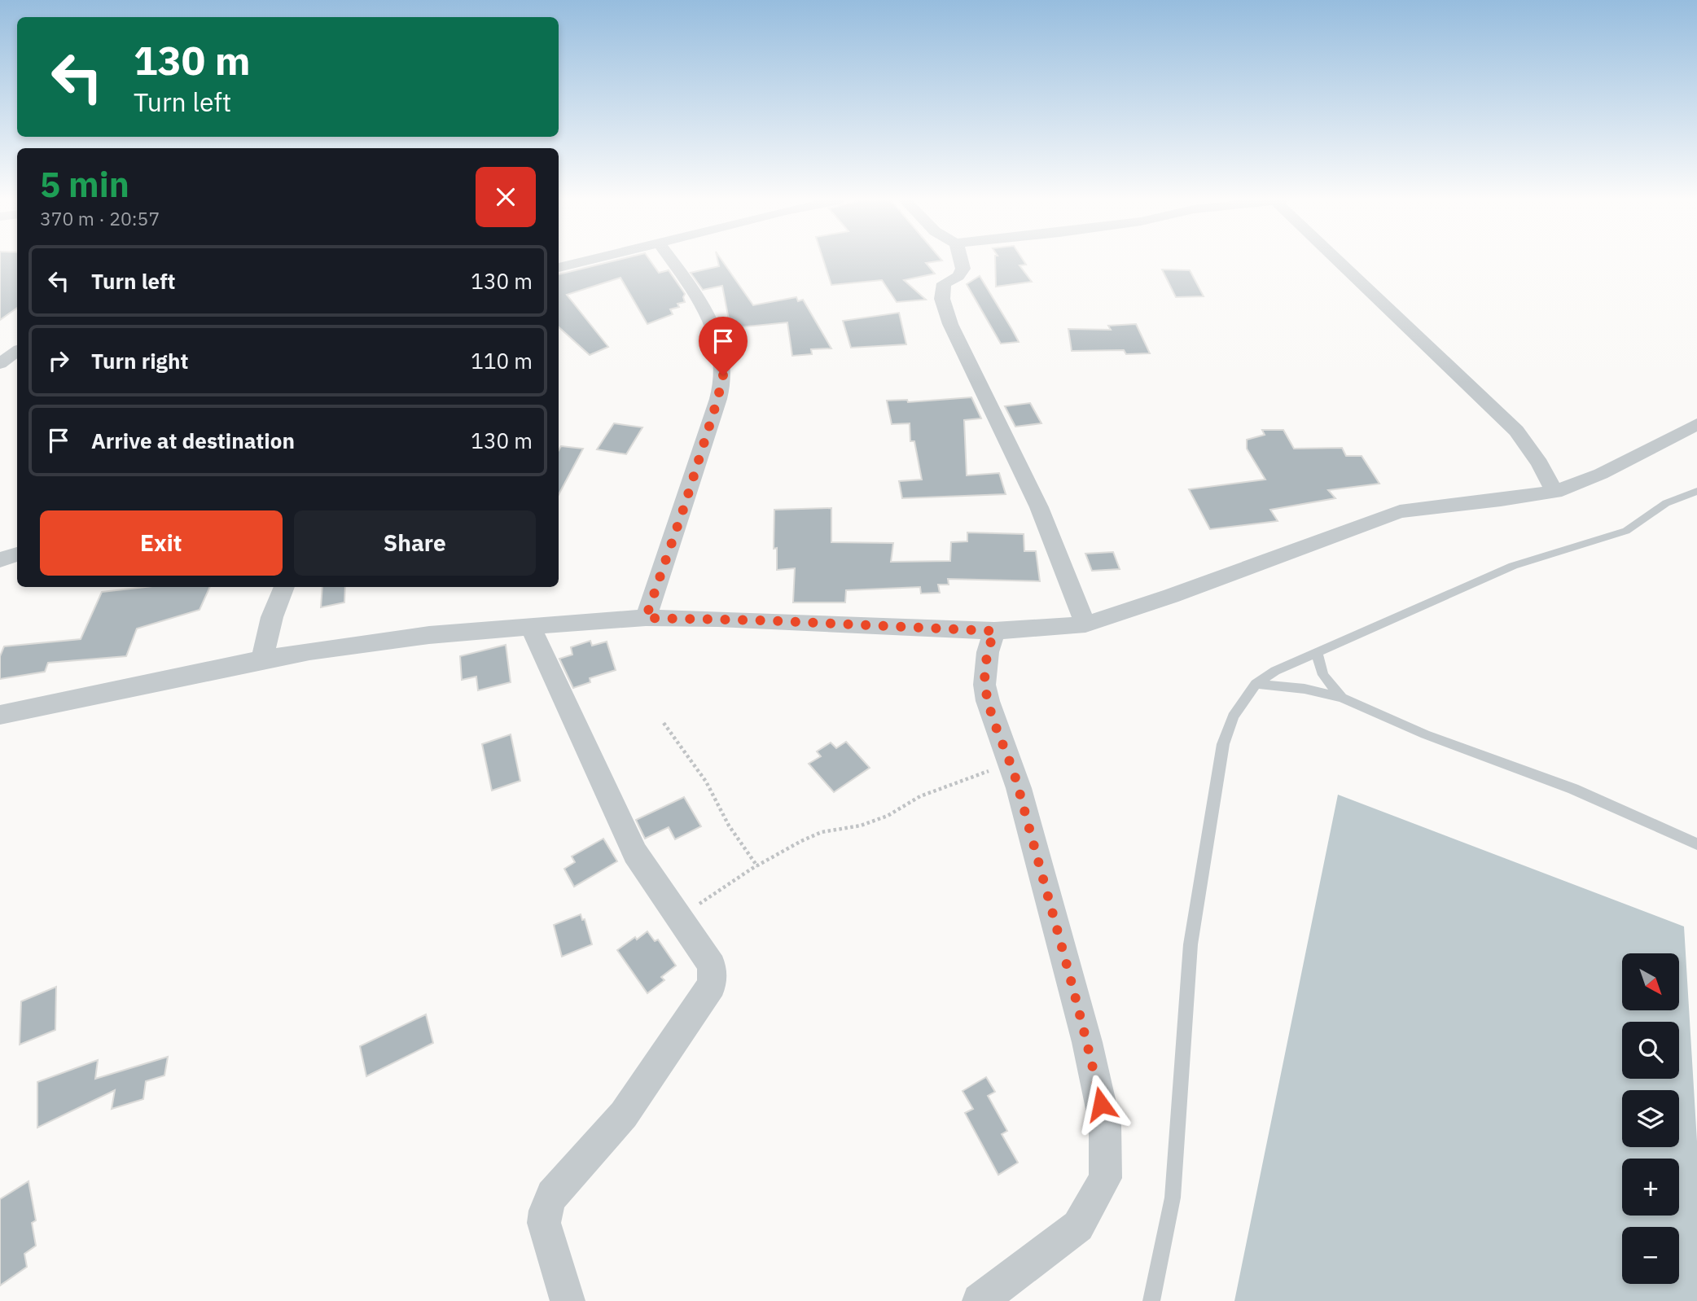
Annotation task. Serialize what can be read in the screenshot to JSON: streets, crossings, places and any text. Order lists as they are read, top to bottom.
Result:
{
  "north": "bottom right",
  "page": {
    "turn": ["130 m", "Turn left"],
    "heading": ["5 min", "370 m · 20:57"],
    "list": [
      {
        "name": "Turn left",
        "value": "130 m"
      },
      {
        "name": "Turn right",
        "value": "110 m"
      },
      {
        "name": "Arrive at destination",
        "value": "130 m"
      }
    ],
    "buttons": ["Exit", "Share"],
    "map_buttons": ["+", "−"]
  }
}
